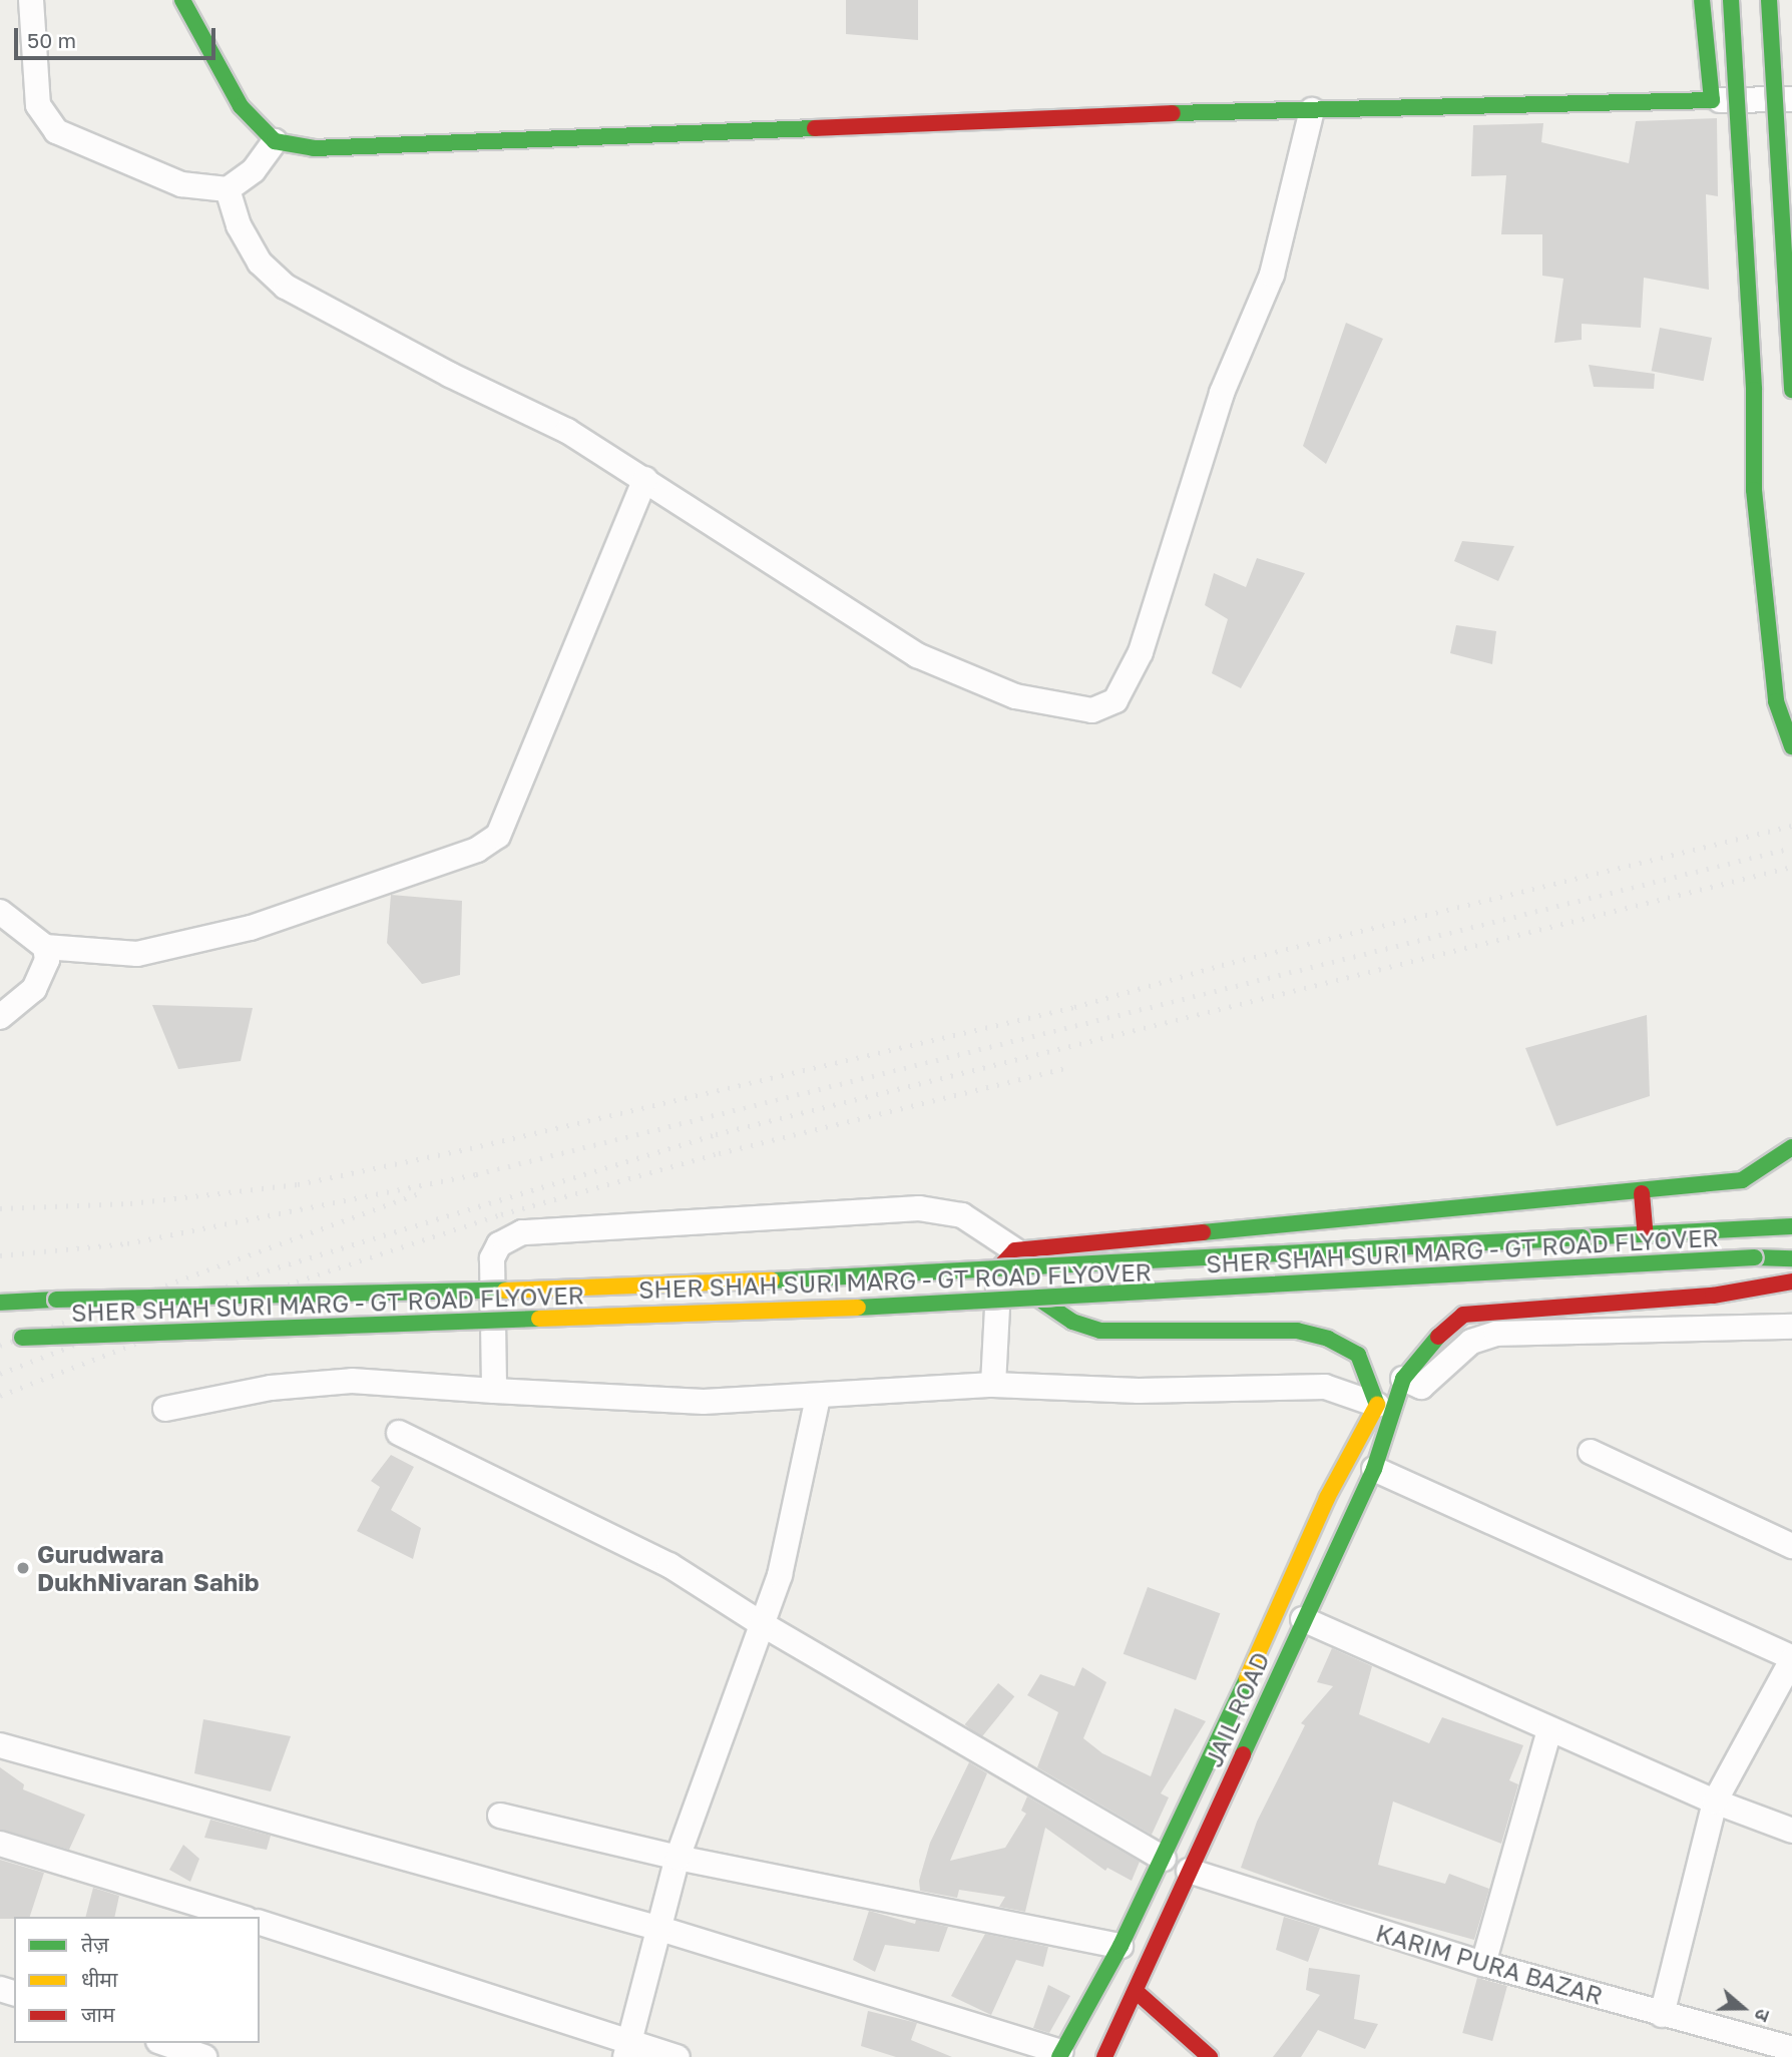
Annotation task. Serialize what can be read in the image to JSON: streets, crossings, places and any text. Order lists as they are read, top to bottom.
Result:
{
  "streets": {
    "main road": ["SHER SHAH SURI MARG - GT ROAD FLYOVER", "JAIL ROAD"],
    "street": ["KARIM PURA BAZAR"]
  },
  "crossings": [
    ["JAIL ROAD", "KARIM PURA BAZAR"]
  ],
  "places": ["Gurudwara DukhNivaran Sahib"],
  "legend": ["तेज़", "धीमा", "जाम"],
  "scale_bar": "50 m",
  "north": "right"
}
